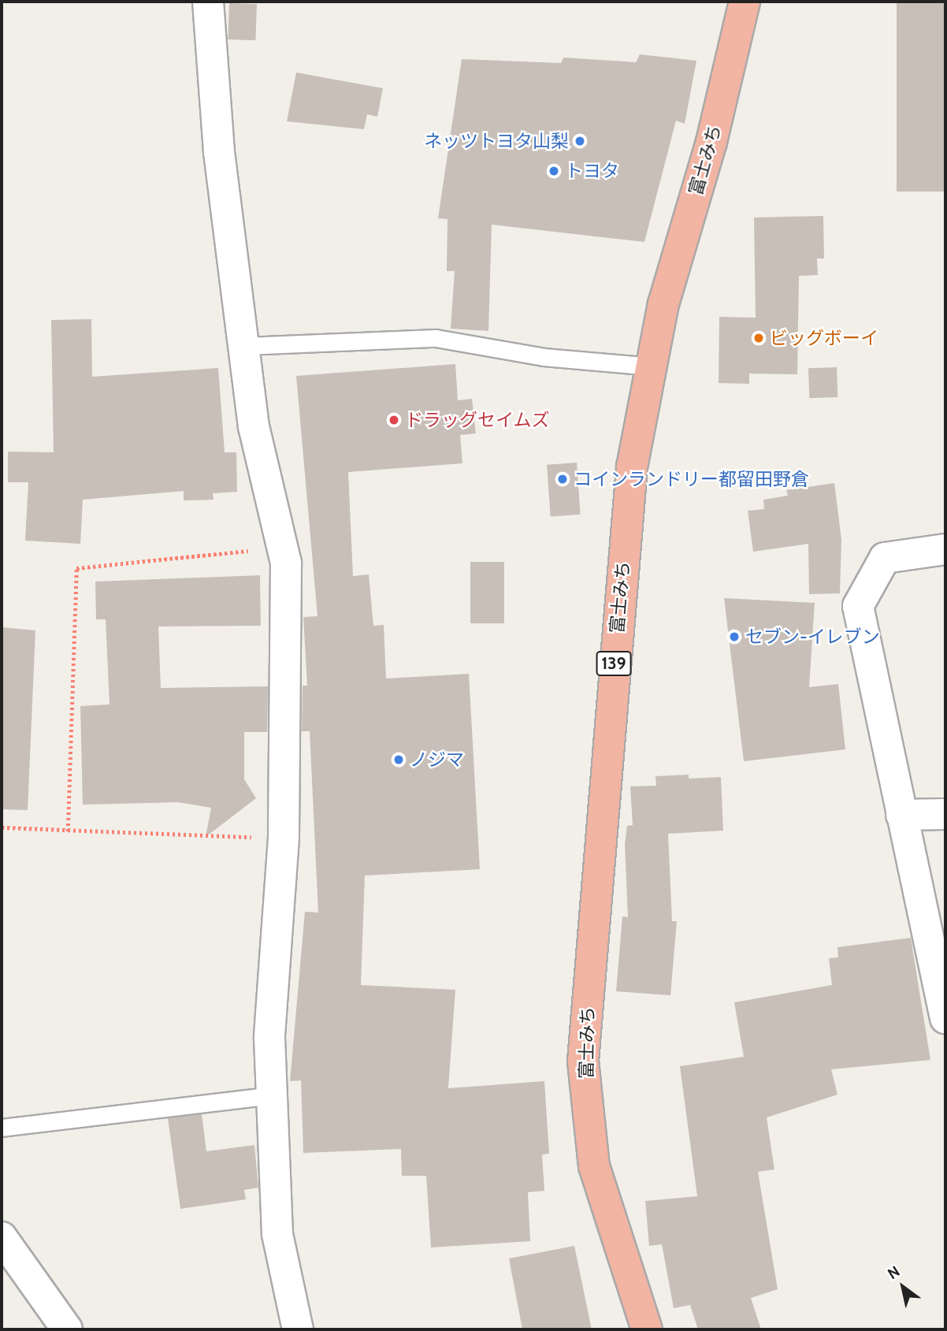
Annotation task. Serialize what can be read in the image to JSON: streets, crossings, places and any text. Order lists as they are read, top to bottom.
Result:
{
  "streets": {
    "highway": ["富士みち", "139"]
  },
  "places": [
    "ネッツトヨタ山梨",
    "トヨタ",
    "ビッグボーイ",
    "ドラッグセイムズ",
    "コインランドリー都留田野倉",
    "セブン-イレブン",
    "ノジマ"
  ],
  "north": "top left"
}
